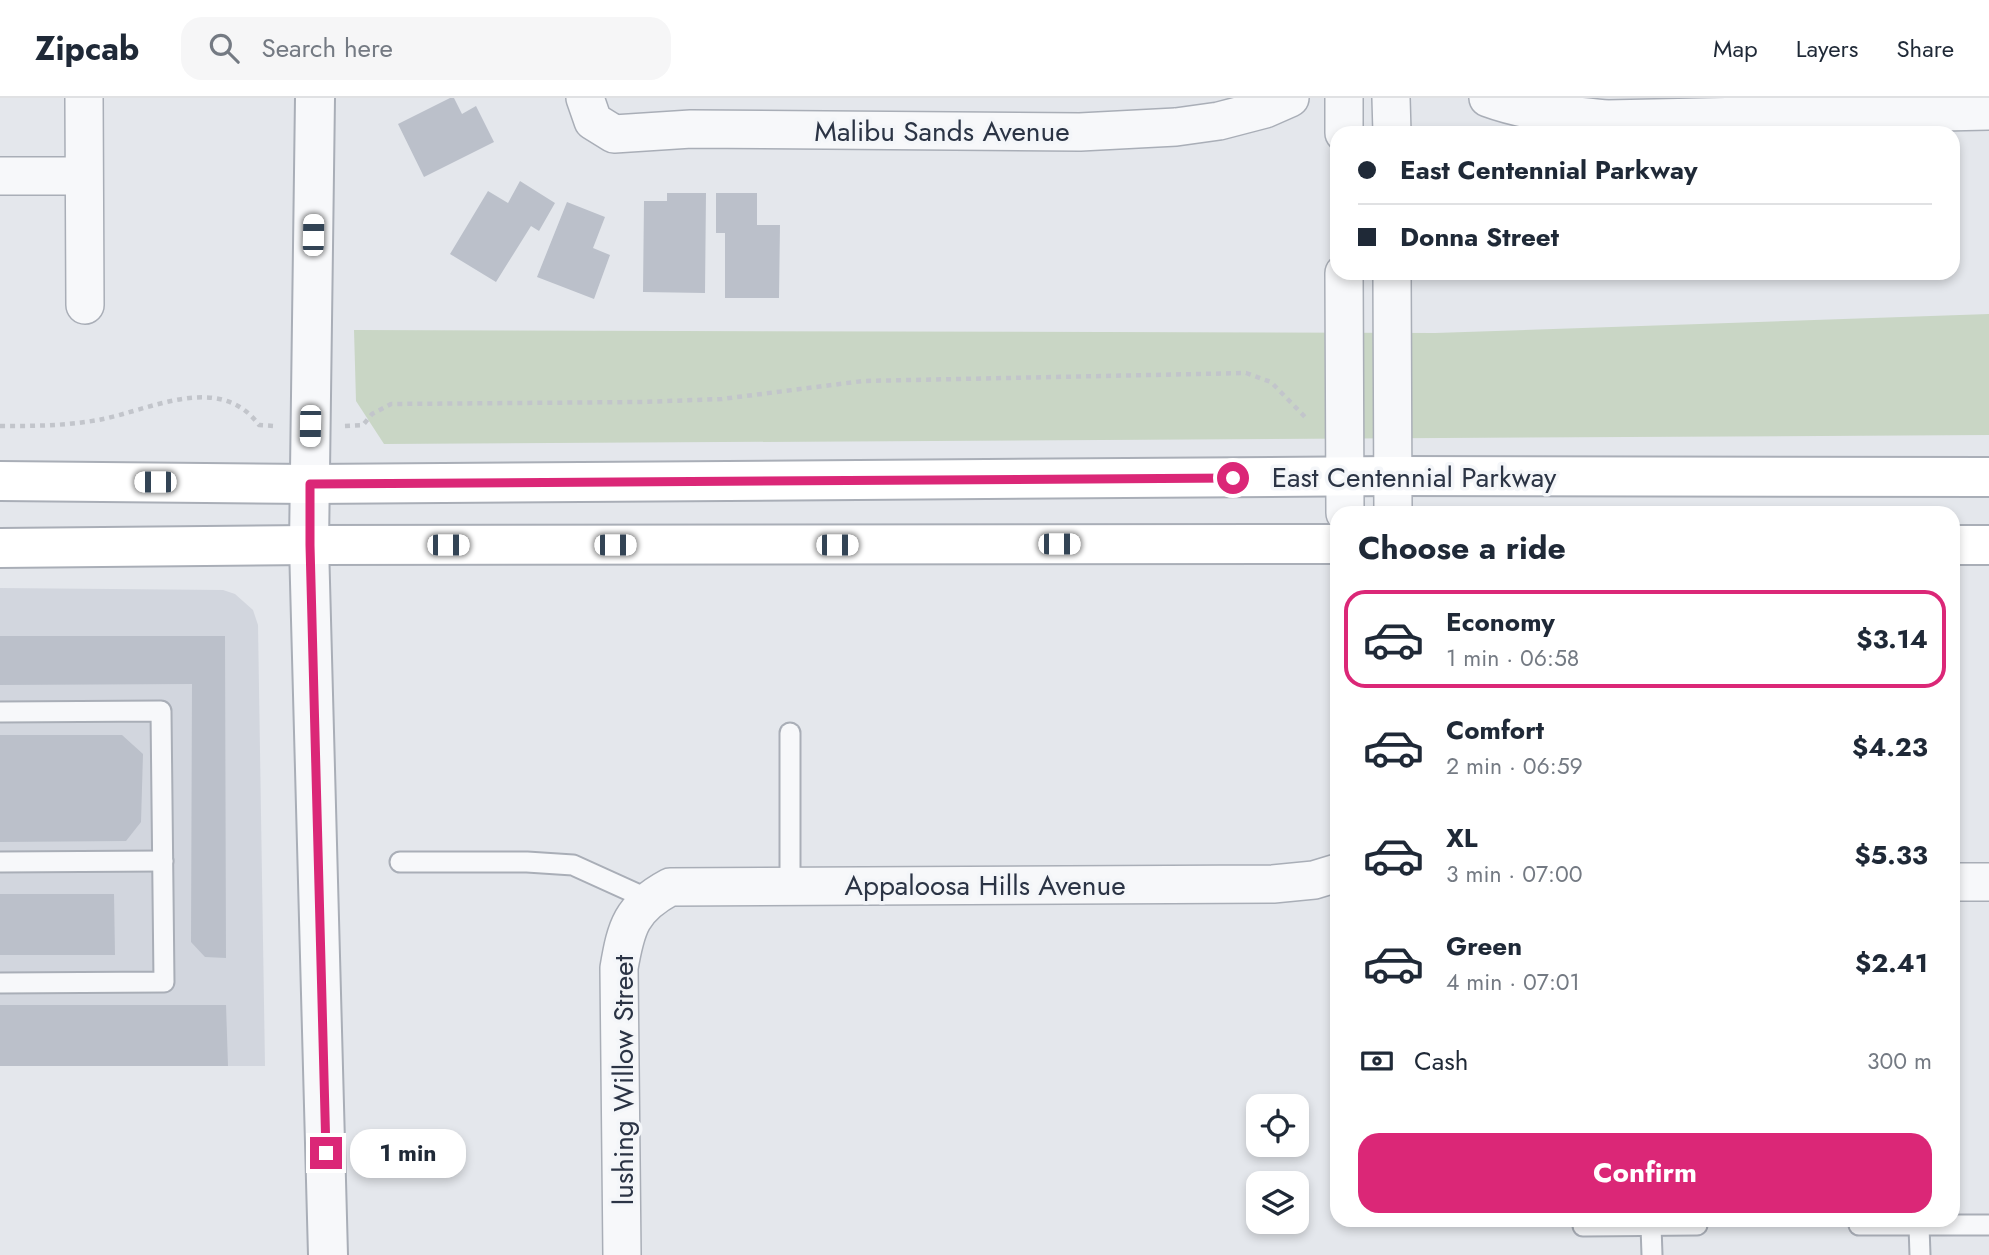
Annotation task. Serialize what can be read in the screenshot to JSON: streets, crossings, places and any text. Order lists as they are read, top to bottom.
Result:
{
  "streets": {
    "main road": ["East Centennial Parkway"],
    "street": ["Malibu Sands Avenue", "Appaloosa Hills Avenue", "lushing Willow Street"]
  },
  "crossings": [
    ["Appaloosa Hills Avenue", "lushing Willow Street"]
  ],
  "page": {
    "header": "Zipcab",
    "search": "Search here",
    "nav": ["Map", "Layers", "Share"],
    "banner": ["East Centennial Parkway", "Donna Street"],
    "heading": "Choose a ride",
    "list": [
      {
        "name": "Economy",
        "note": "1 min · 06:58",
        "value": "$3.14"
      },
      {
        "name": "Comfort",
        "note": "2 min · 06:59",
        "value": "$4.23"
      },
      {
        "name": "XL",
        "note": "3 min · 07:00",
        "value": "$5.33"
      },
      {
        "name": "Green",
        "note": "4 min · 07:01",
        "value": "$2.41"
      }
    ],
    "pay": ["Cash", "300 m"],
    "buttons": "Confirm",
    "bubble": "1 min"
  }
}
